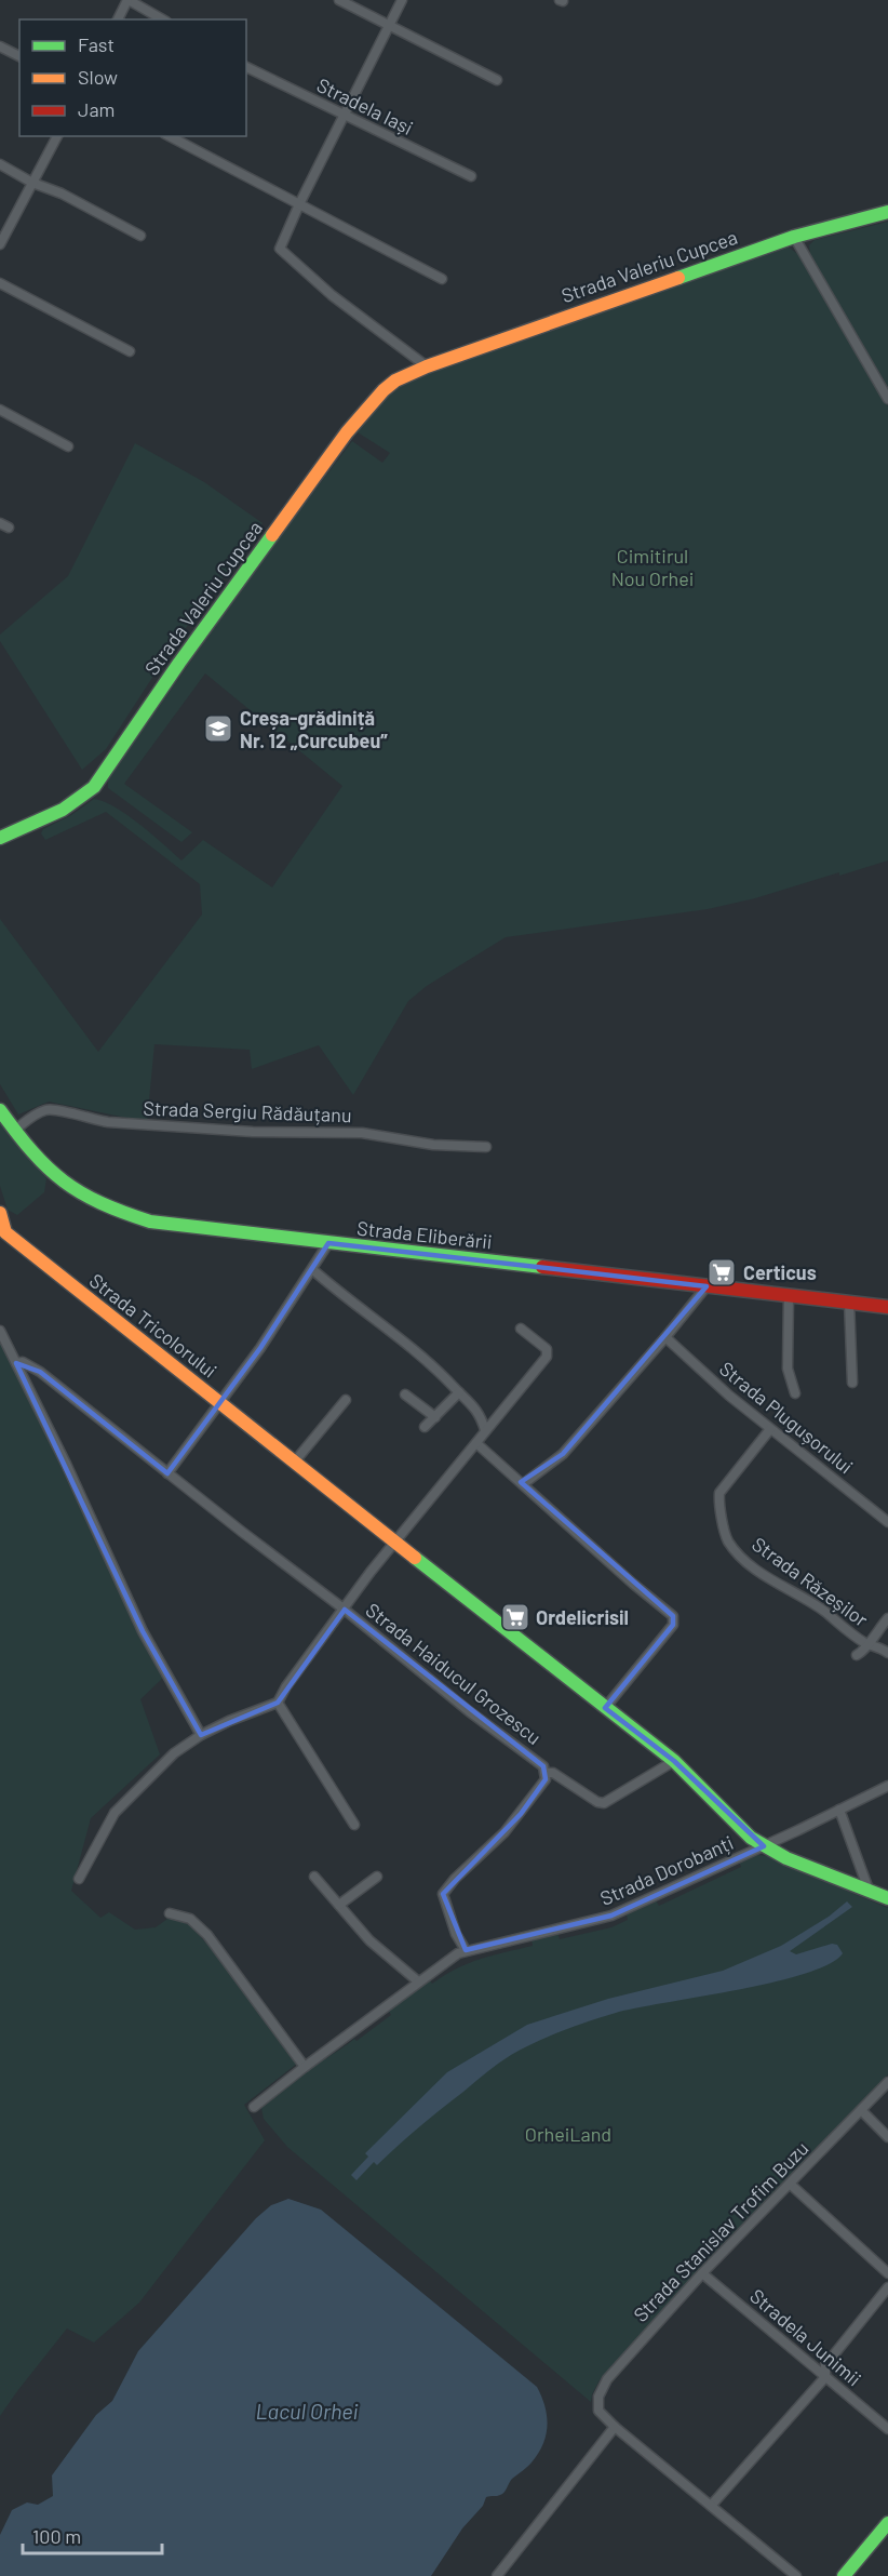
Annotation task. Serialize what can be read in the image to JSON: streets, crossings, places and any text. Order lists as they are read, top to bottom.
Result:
{
  "streets": {
    "street": [
      "Stradela Iași",
      "Strada Valeriu Cupcea",
      "Strada Sergiu Rădăuțanu",
      "Strada Eliberării",
      "Strada Tricolorului",
      "Strada Plugușorului",
      "Strada Răzeșilor",
      "Strada Haiducul Grozescu",
      "Strada Dorobanți",
      "Strada Stanislav Trofim Buzu",
      "Stradela Junimii"
    ]
  },
  "crossings": [
    ["Strada Sergiu Rădăuțanu", "Strada Eliberării"],
    ["Strada Tricolorului", "Strada Haiducul Grozescu"],
    ["Strada Tricolorului", "Strada Dorobanți"],
    ["Strada Plugușorului", "Strada Răzeșilor"],
    ["Strada Haiducul Grozescu", "Strada Dorobanți"],
    ["Strada Stanislav Trofim Buzu", "Stradela Junimii"]
  ],
  "water": ["Lacul Orhei"],
  "parks": ["Cimitirul Nou Orhei", "OrheiLand"],
  "places": {
    "school or university": ["Creșa-grădiniță Nr. 12 „Curcubeu”"],
    "supermarket": ["Certicus", "Ordelicrisil"]
  },
  "legend": ["Fast", "Slow", "Jam"],
  "scale_bar": "100 m"
}
